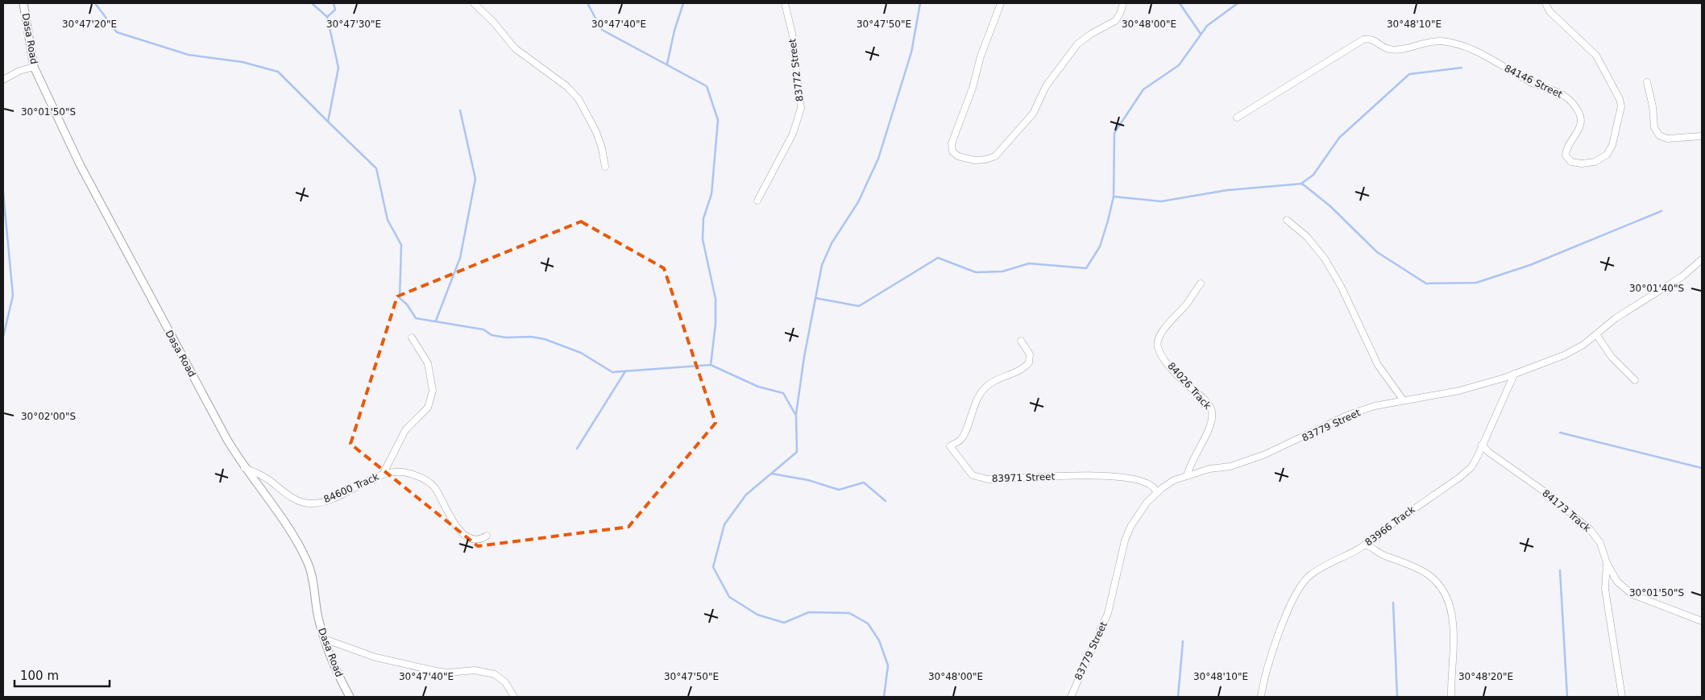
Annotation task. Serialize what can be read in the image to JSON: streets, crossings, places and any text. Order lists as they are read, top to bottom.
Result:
{
  "streets": {
    "street": [
      "Dasa Road",
      "83772 Street",
      "84146 Street",
      "84026 Track",
      "83779 Street",
      "83971 Street",
      "84600 Track",
      "84173 Track",
      "83966 Track"
    ]
  },
  "crossings": [
    ["Dasa Road", "84600 Track"],
    ["84026 Track", "83779 Street"],
    ["83779 Street", "83971 Street"],
    ["83779 Street", "83966 Track"],
    ["84173 Track", "83966 Track"]
  ],
  "scale_bar": "100 m",
  "coordinates": [
    "30°47'20\"E",
    "30°47'30\"E",
    "30°47'40\"E",
    "30°47'50\"E",
    "30°48'00\"E",
    "30°48'10\"E",
    "30°01'50\"S",
    "30°01'40\"S",
    "30°02'00\"S",
    "30°48'20\"E"
  ]
}
